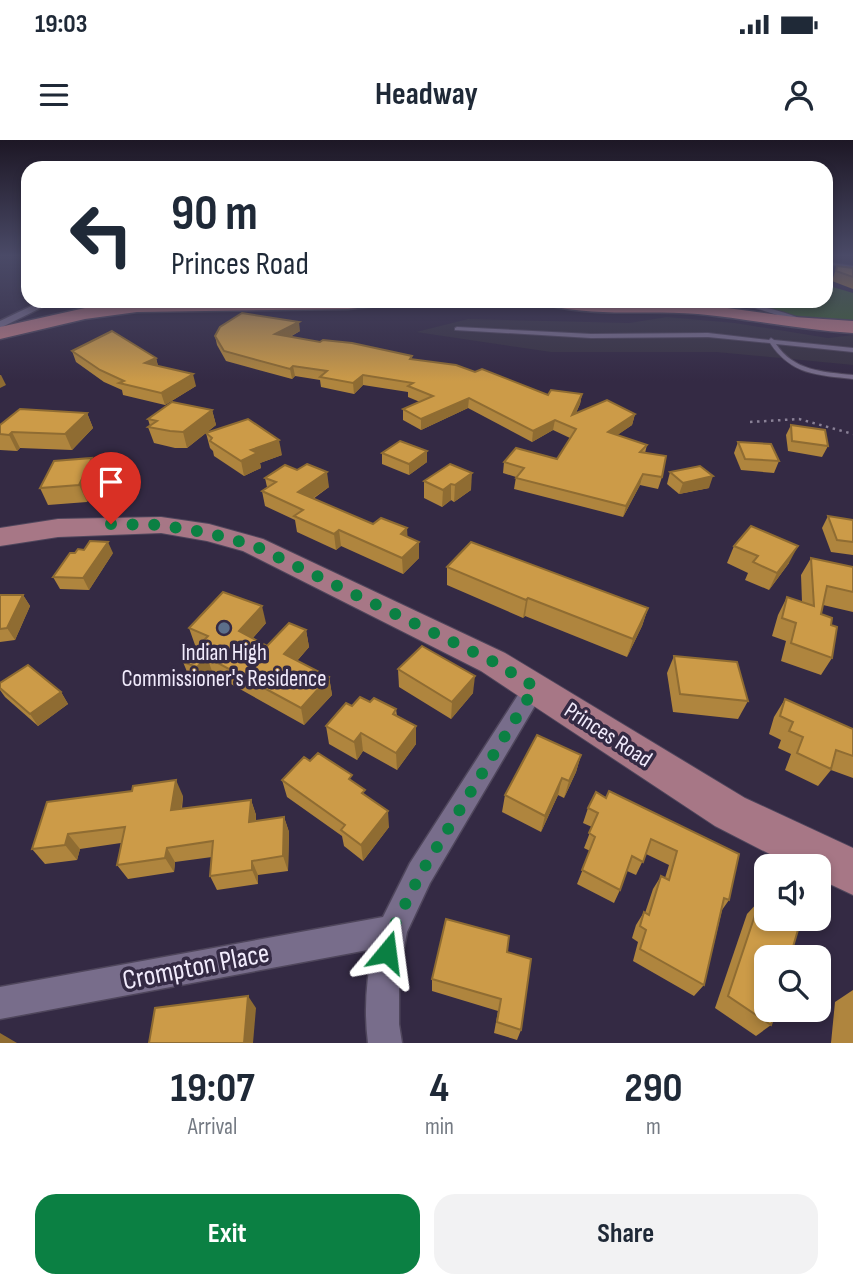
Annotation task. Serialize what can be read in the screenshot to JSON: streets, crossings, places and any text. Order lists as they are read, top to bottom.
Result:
{
  "streets": {
    "main road": ["Princes Road"],
    "street": ["Crompton Place"]
  },
  "places": ["Indian High Commissioner's Residence"],
  "page": {
    "status": "19:03",
    "header": "Headway",
    "turn": ["90 m", "Princes Road"],
    "eta": [
      "19:07",
      "Arrival",
      "4",
      "min",
      "290",
      "m"
    ],
    "buttons": ["Exit", "Share"]
  }
}
